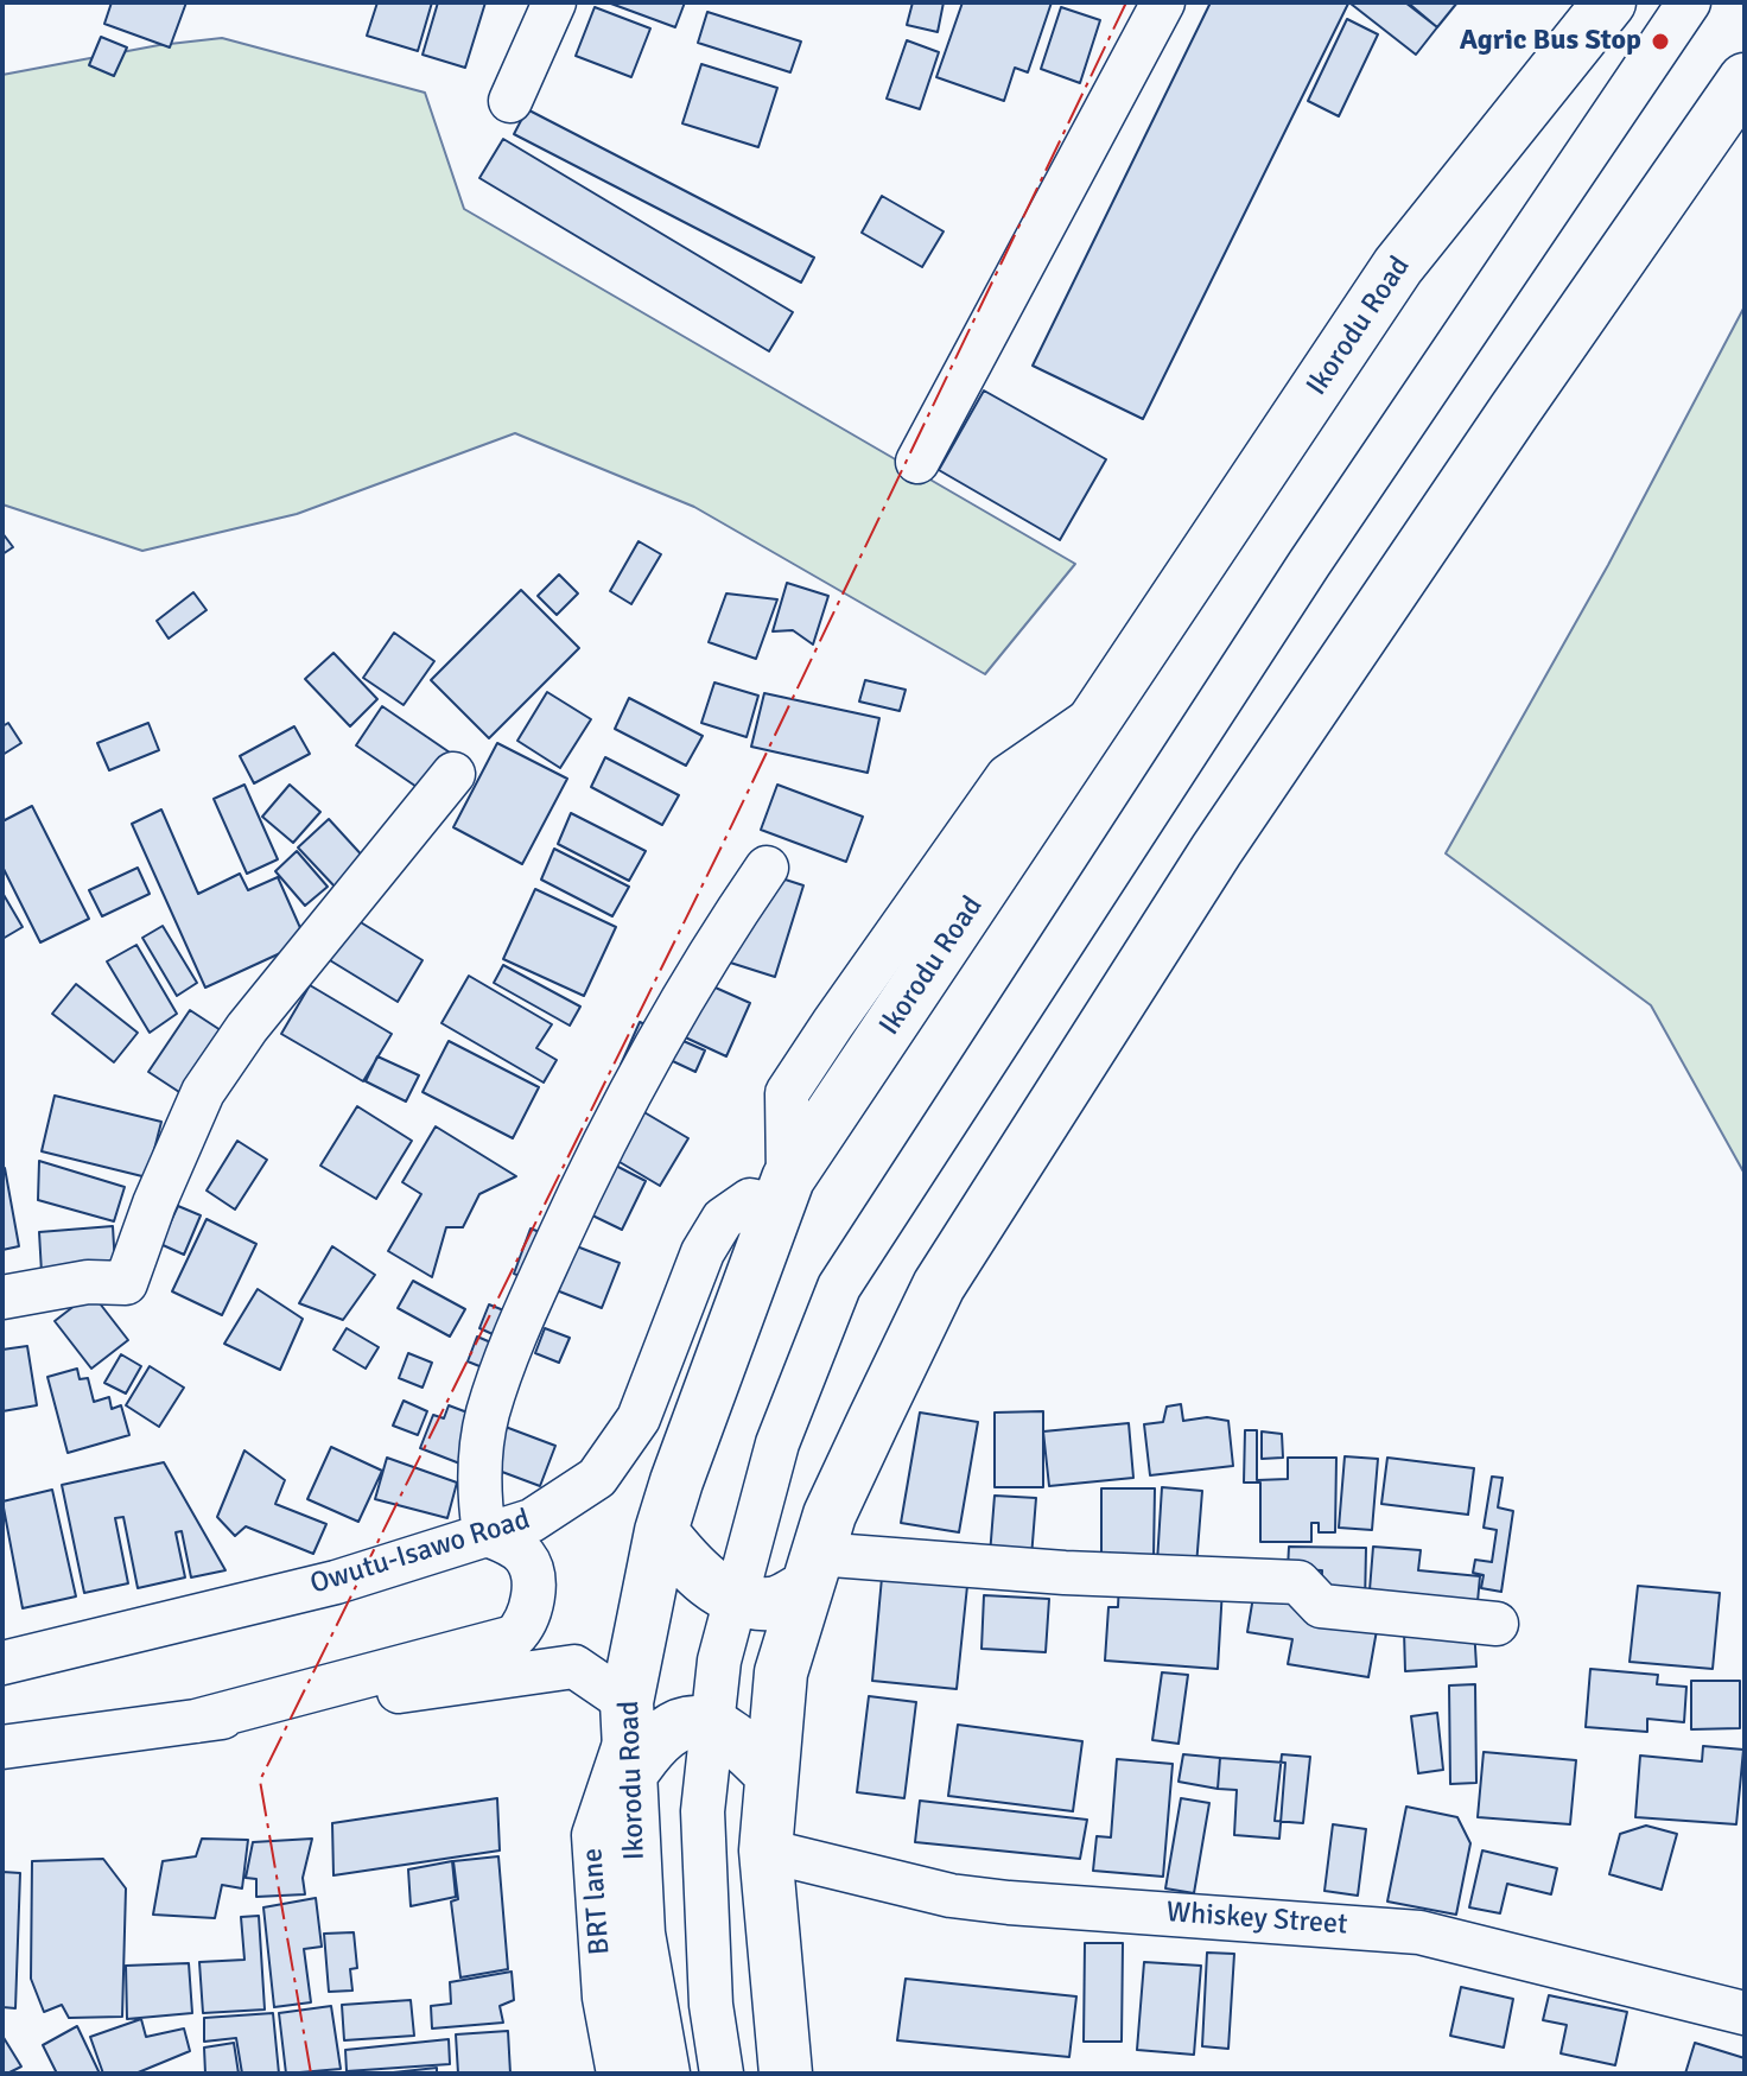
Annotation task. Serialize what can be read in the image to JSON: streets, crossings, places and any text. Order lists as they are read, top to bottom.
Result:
{
  "streets": {
    "highway": ["Ikorodu Road"],
    "street": ["Owutu-Isawo Road", "BRT lane", "Whiskey Street"]
  },
  "crossings": [
    ["Ikorodu Road", "Owutu-Isawo Road"],
    ["Ikorodu Road", "BRT lane"]
  ],
  "places": ["Agric Bus Stop"]
}
